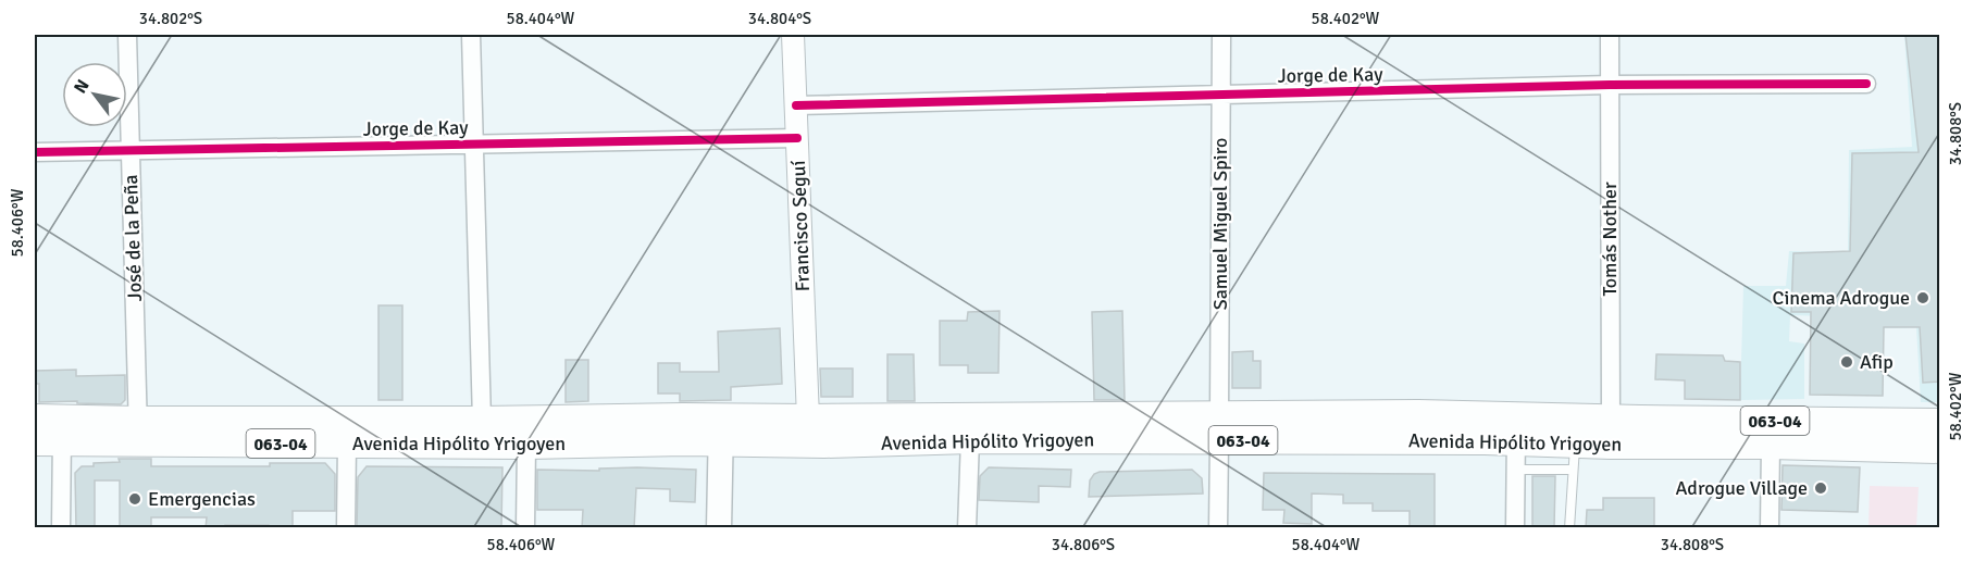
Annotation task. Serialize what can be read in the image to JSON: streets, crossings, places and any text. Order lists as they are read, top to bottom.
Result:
{
  "streets": {
    "main road": ["063-04", "Avenida Hipólito Yrigoyen"],
    "street": [
      "Jorge de Kay",
      "Samuel Miguel Spiro",
      "Francisco Seguí",
      "José de la Peña",
      "Tomás Nother"
    ]
  },
  "crossings": [
    ["Jorge de Kay", "Samuel Miguel Spiro"],
    ["Jorge de Kay", "Francisco Seguí"],
    ["Jorge de Kay", "José de la Peña"],
    ["Jorge de Kay", "Tomás Nother"],
    ["Samuel Miguel Spiro", "Avenida Hipólito Yrigoyen"],
    ["Francisco Seguí", "Avenida Hipólito Yrigoyen"],
    ["José de la Peña", "Avenida Hipólito Yrigoyen"],
    ["Tomás Nother", "Avenida Hipólito Yrigoyen"]
  ],
  "places": [
    "Cinema Adrogue",
    "Afip",
    "Adrogue Village",
    "Emergencias"
  ],
  "north": "top left",
  "coordinates": [
    "34.802°S",
    "58.404°W",
    "34.804°S",
    "58.402°W",
    "34.808°S",
    "58.406°W",
    "34.806°S"
  ]
}
